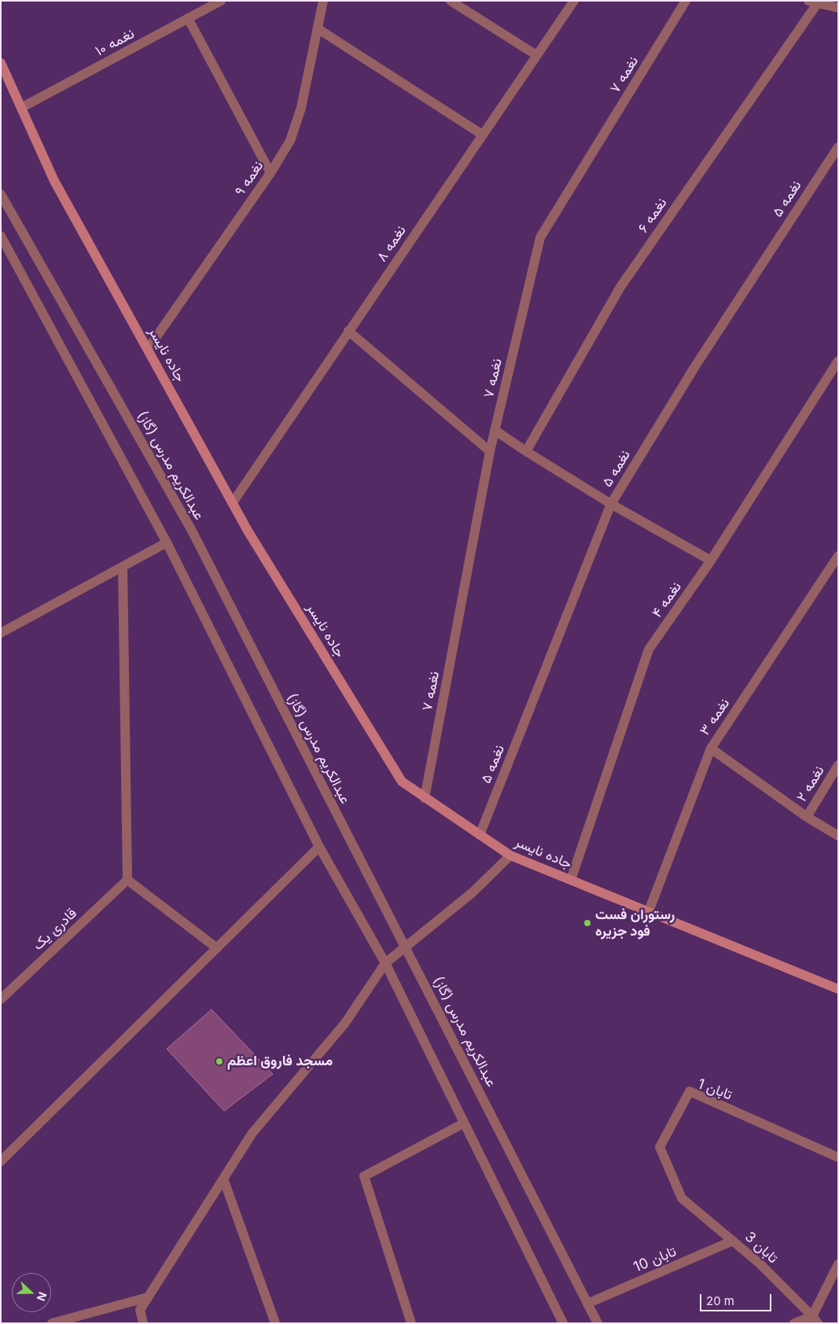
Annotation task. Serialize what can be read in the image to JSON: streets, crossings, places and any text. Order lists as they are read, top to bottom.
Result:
{
  "streets": {
    "main road": ["جاده نایسر"],
    "street": [
      "نغمه ۱۰",
      "نغمه ۷",
      "نغمه ۹",
      "نغمه ۵",
      "نغمه ۶",
      "نغمه ۸",
      "عبدالکریم مدرس (گاز)",
      "نغمه ۴",
      "نغمه ۳",
      "نغمه ۲",
      "قادری یک",
      "تابان 1",
      "تابان 3",
      "تابان 10"
    ]
  },
  "crossings": [
    ["نغمه ۱۰", "جاده نایسر"],
    ["نغمه ۷", "جاده نایسر"],
    ["نغمه ۹", "جاده نایسر"],
    ["نغمه ۵", "جاده نایسر"],
    ["نغمه ۸", "جاده نایسر"],
    ["جاده نایسر", "نغمه ۴"],
    ["جاده نایسر", "نغمه ۳"],
    ["عبدالکریم مدرس (گاز)", "تابان 10"],
    ["تابان 1", "تابان 3"],
    ["تابان 3", "تابان 10"]
  ],
  "places": ["رستوران فست فود جزیره", "مسجد فاروق اعظم"],
  "scale_bar": "20 m",
  "north": "right"
}
